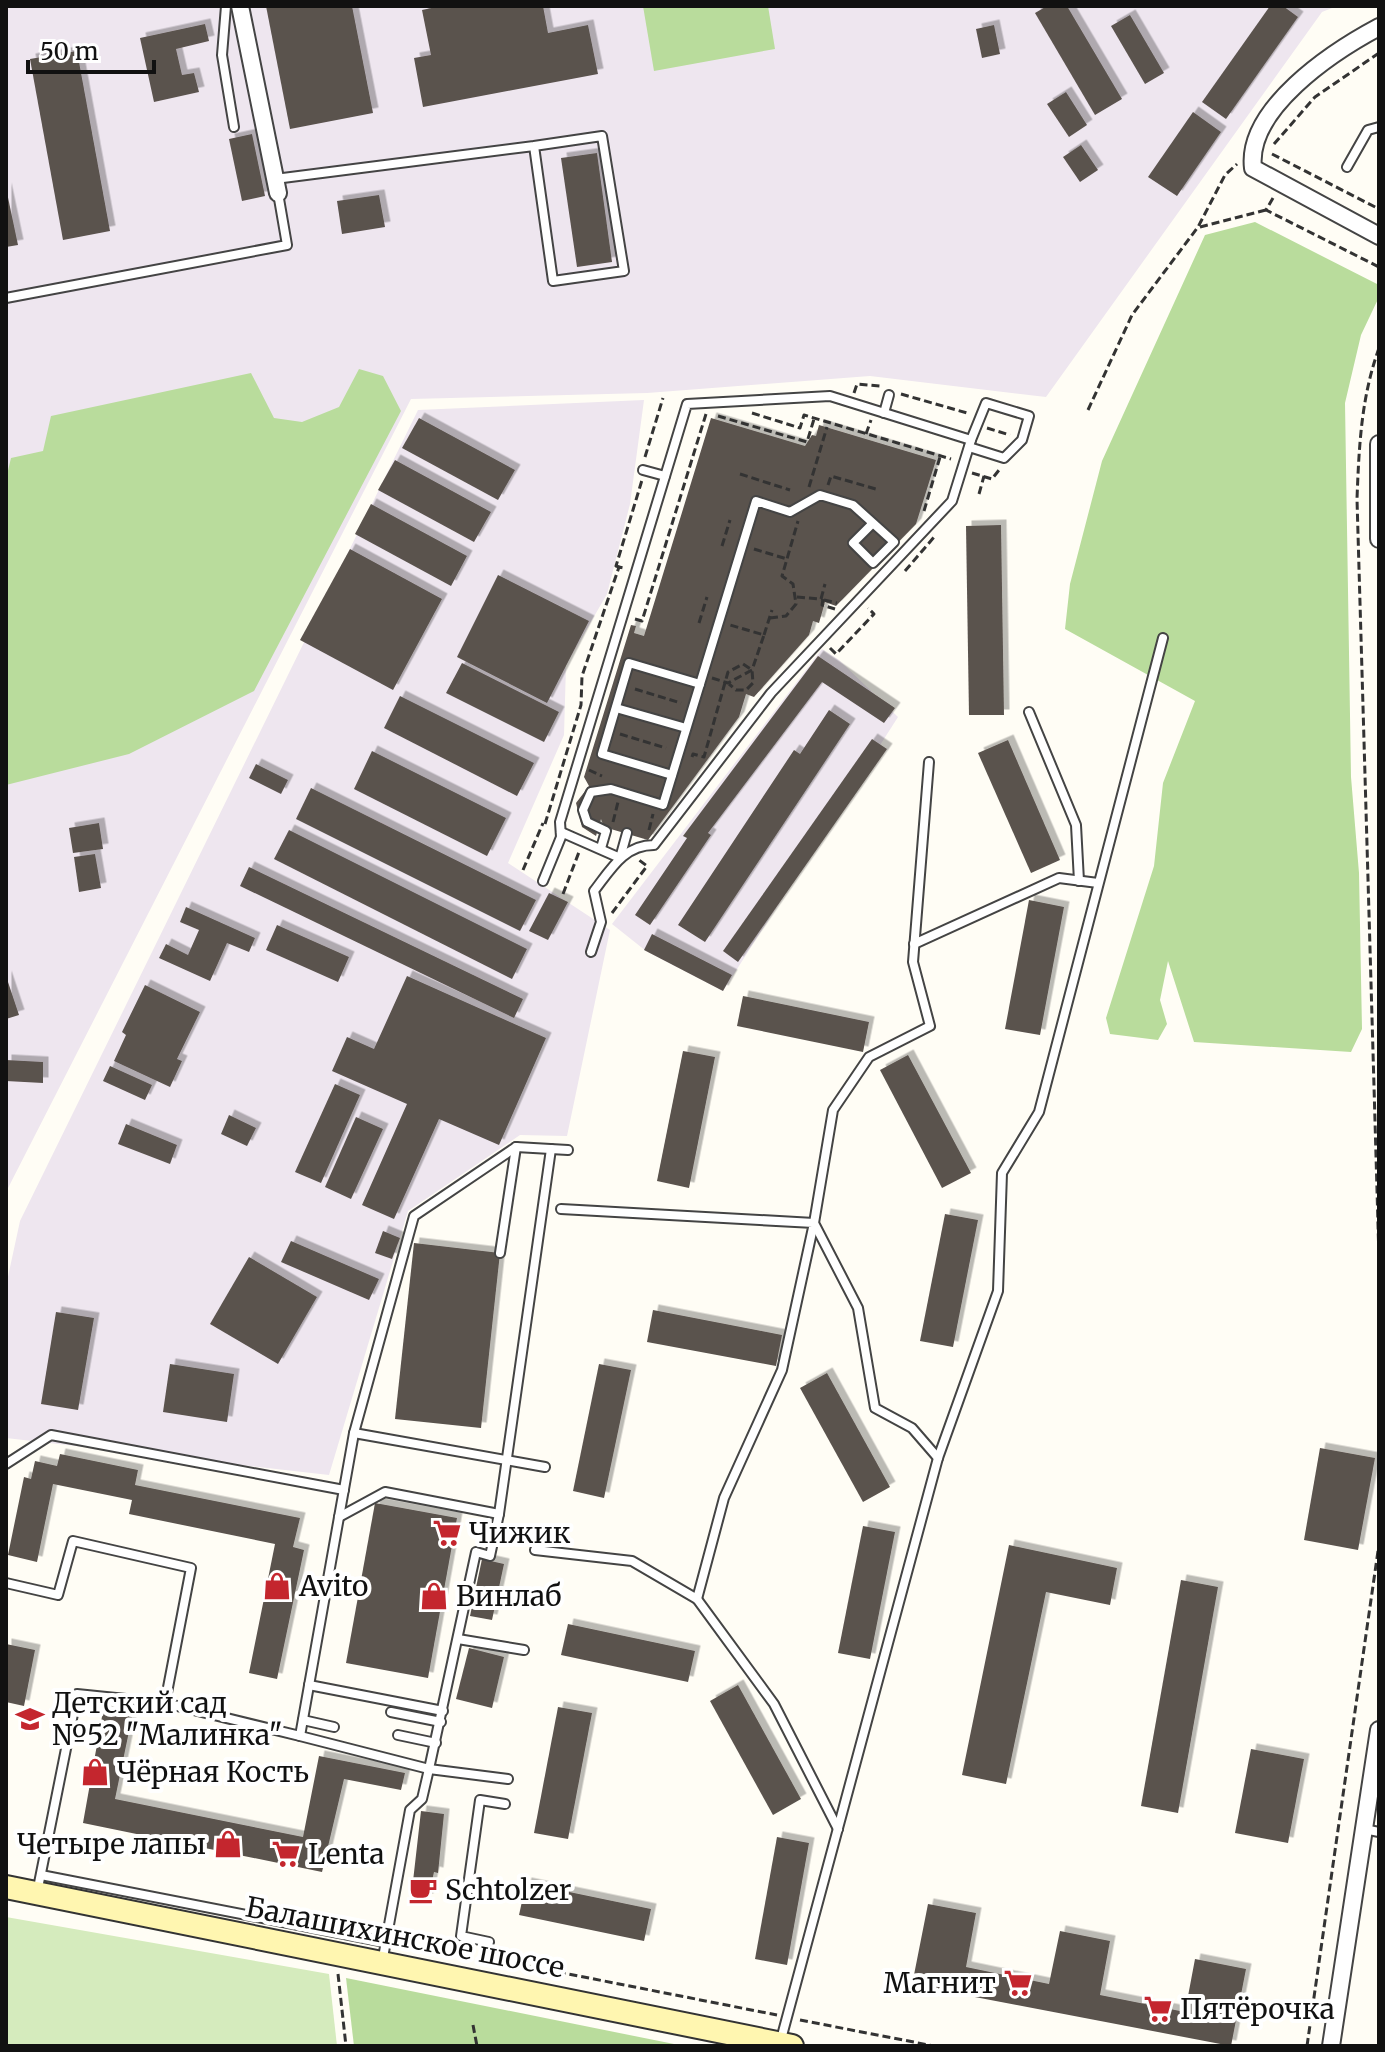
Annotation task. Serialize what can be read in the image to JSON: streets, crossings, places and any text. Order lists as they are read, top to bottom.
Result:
{
  "streets": {
    "main road": ["Балашихинское шоссе"]
  },
  "places": {
    "supermarket": [
      "Чижик",
      "Lenta",
      "Магнит",
      "Пятёрочка"
    ],
    "shop": [
      "Avito",
      "Винлаб",
      "Чёрная Кость",
      "Четыре лапы"
    ],
    "school or university": ["Детский сад №52 \"Малинка\""],
    "cafe": ["Schtolzer"]
  },
  "scale_bar": "50 m"
}
